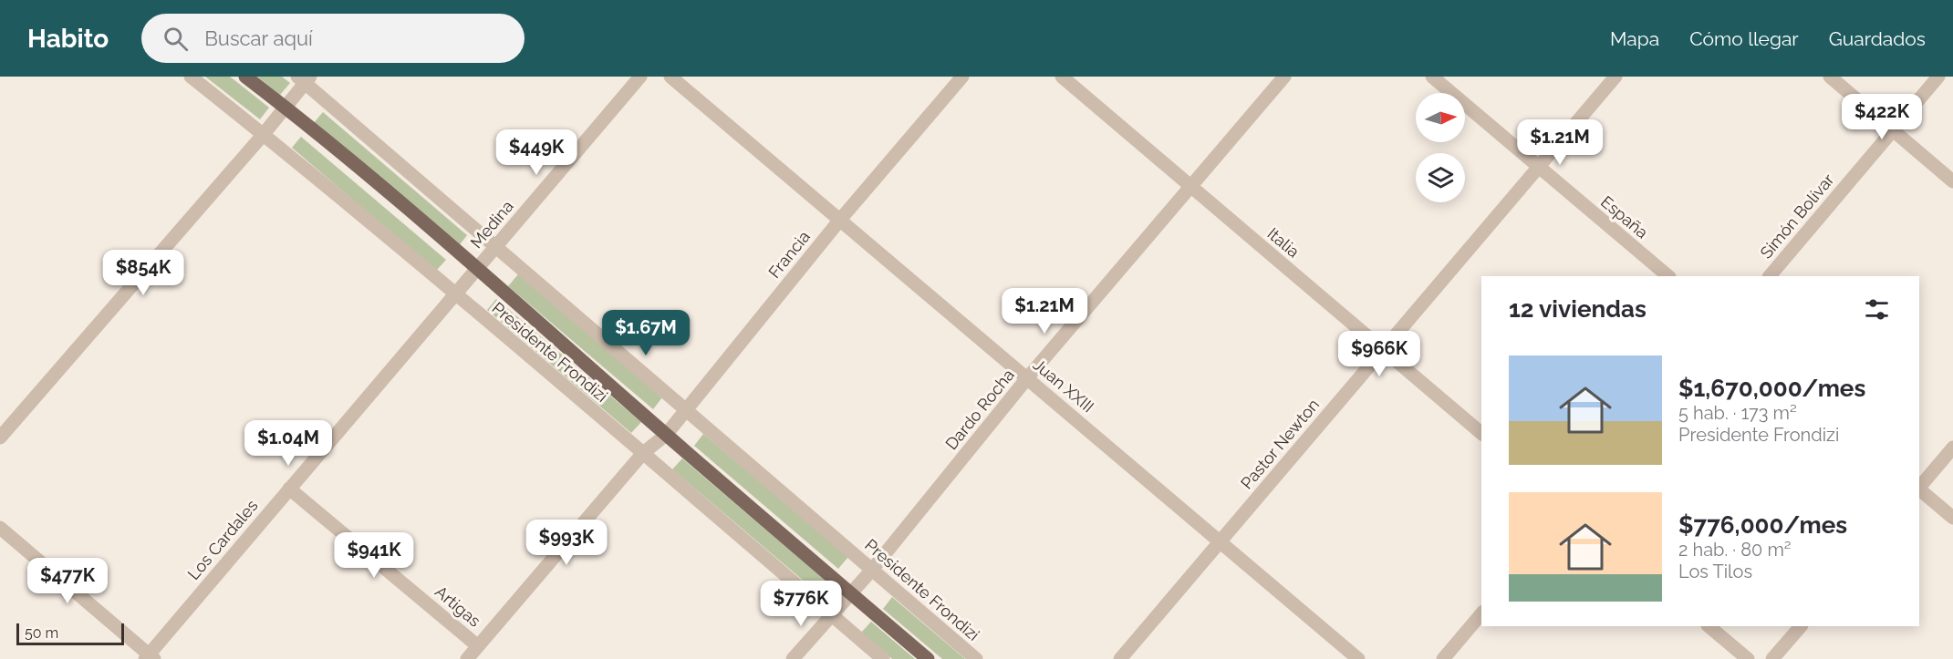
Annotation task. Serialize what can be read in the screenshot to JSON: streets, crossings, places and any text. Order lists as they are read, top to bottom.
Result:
{
  "streets": {
    "main road": ["Presidente Frondizi"],
    "street": [
      "Simón Bolívar",
      "España",
      "Medina",
      "Italia",
      "Francia",
      "Juan XXIII",
      "Dardo Rocha",
      "Pastor Newton",
      "Los Cardales",
      "Artigas"
    ]
  },
  "crossings": [
    ["España", "Pastor Newton"],
    ["Medina", "Presidente Frondizi"],
    ["Medina", "Los Cardales"],
    ["Italia", "Dardo Rocha"],
    ["Italia", "Pastor Newton"],
    ["Francia", "Presidente Frondizi"],
    ["Francia", "Juan XXIII"],
    ["Francia", "Artigas"],
    ["Presidente Frondizi", "Dardo Rocha"],
    ["Presidente Frondizi", "Los Cardales"],
    ["Juan XXIII", "Dardo Rocha"],
    ["Juan XXIII", "Pastor Newton"],
    ["Los Cardales", "Artigas"]
  ],
  "scale_bar": "50 m",
  "north": "right",
  "page": {
    "header": "Habito",
    "search": "Buscar aquí",
    "nav": ["Mapa", "Cómo llegar", "Guardados"],
    "price": [
      "$422K",
      "$1.21M",
      "$449K",
      "$854K",
      "$1.21M",
      "$1.67M",
      "$966K",
      "$1.04M",
      "$993K",
      "$941K",
      "$477K",
      "$776K"
    ],
    "heading": "12 viviendas",
    "list": [
      {
        "name": "$1,670,000/mes",
        "note": "5 hab. · 173 m² · Presidente Frondizi"
      },
      {
        "name": "$776,000/mes",
        "note": "2 hab. · 80 m² · Los Tilos"
      }
    ],
    "scale": "50 m"
  }
}
